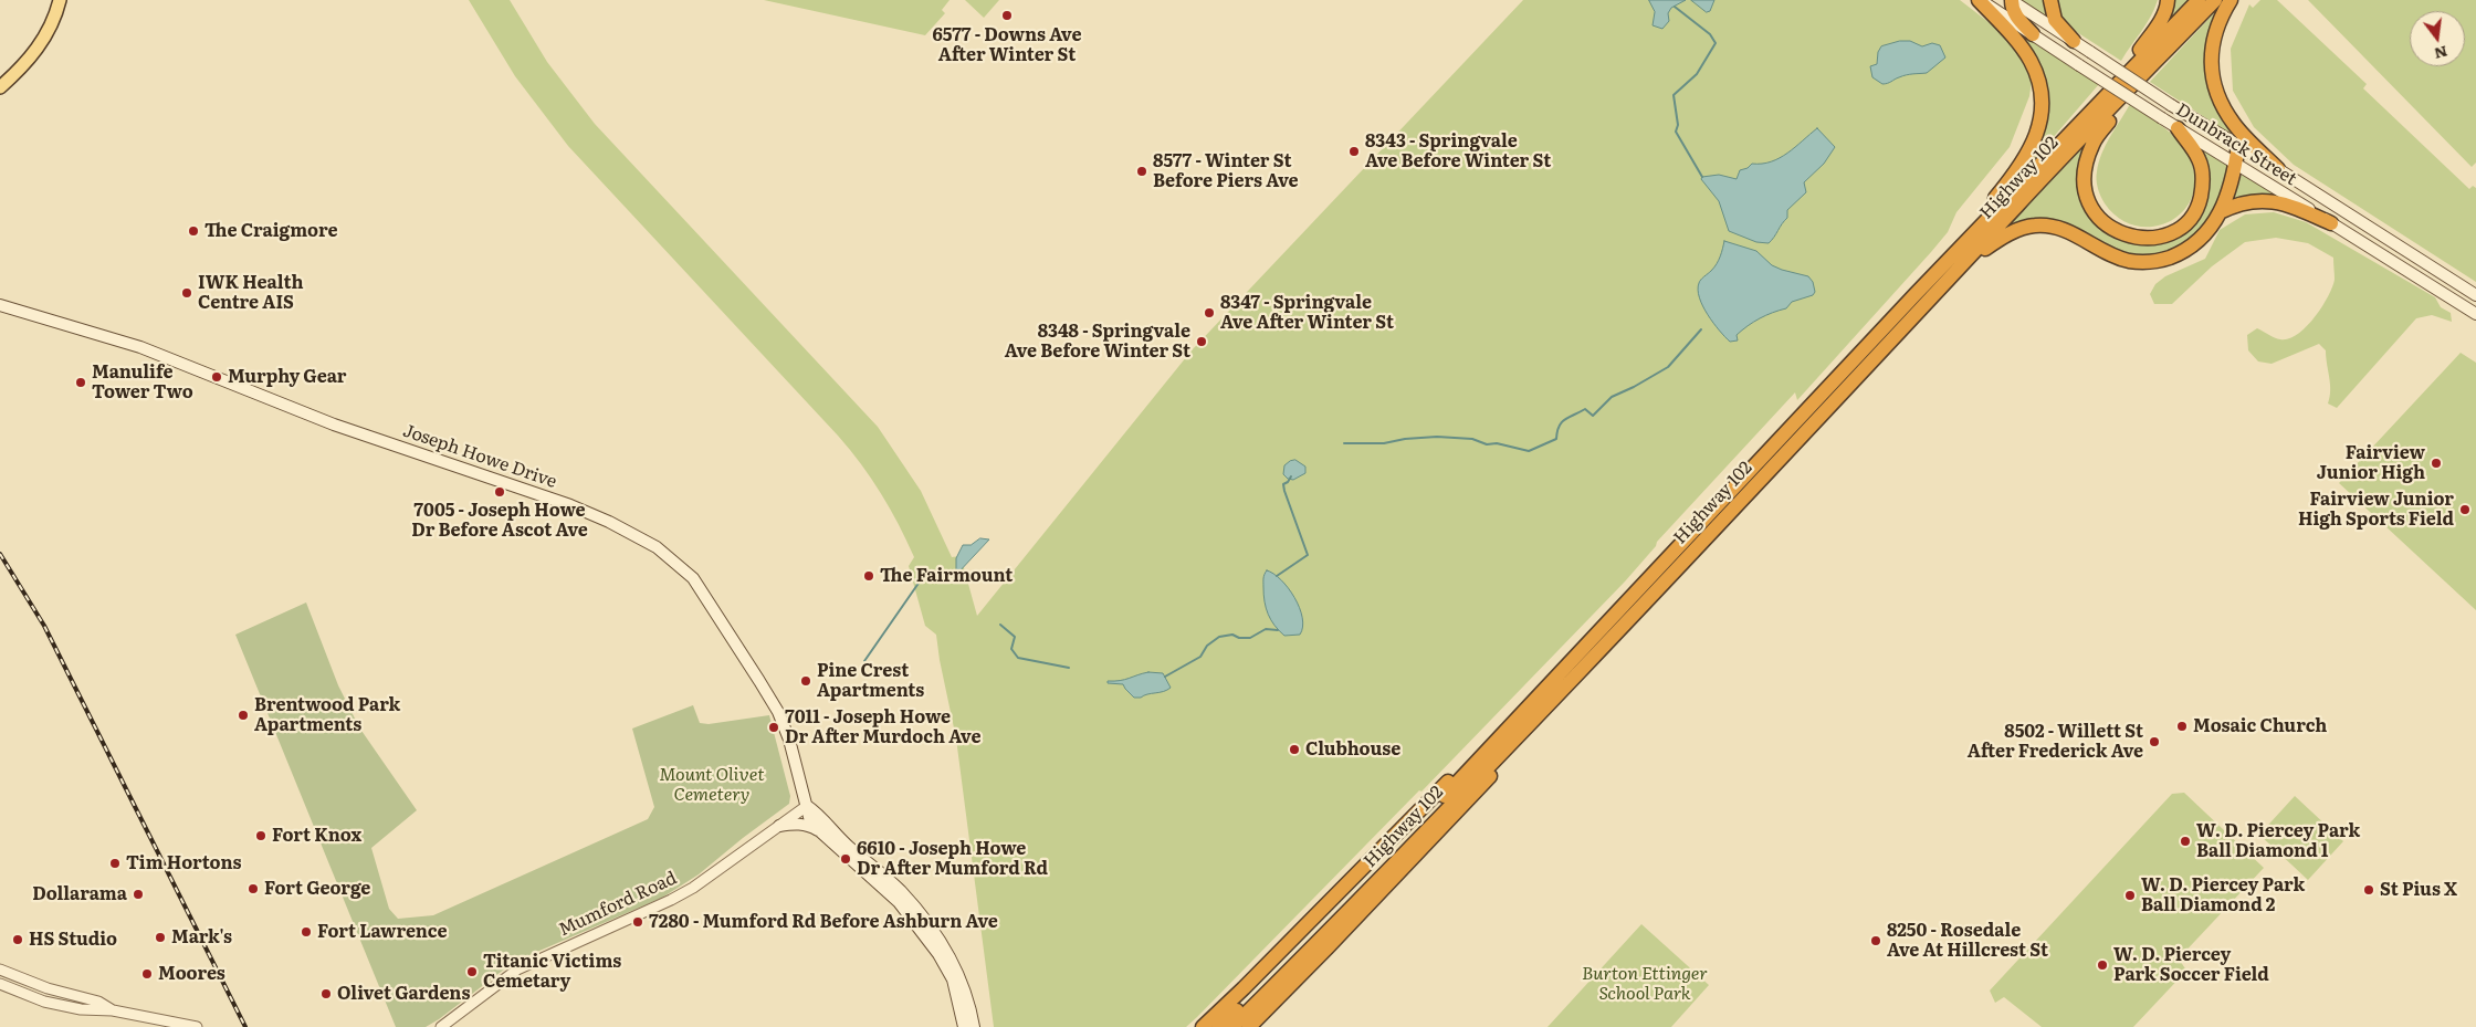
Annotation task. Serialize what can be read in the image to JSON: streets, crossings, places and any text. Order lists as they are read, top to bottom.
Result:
{
  "streets": {
    "highway": ["Highway 102"],
    "main road": ["Dunbrack Street", "Joseph Howe Drive"],
    "street": ["Mumford Road"]
  },
  "crossings": [
    ["Joseph Howe Drive", "Mumford Road"]
  ],
  "parks": ["Mount Olivet Cemetery", "Burton Ettinger School Park"],
  "places": [
    "6577 - Downs Ave After Winter St",
    "8343 - Springvale Ave Before Winter St",
    "8577 - Winter St Before Piers Ave",
    "The Craigmore",
    "IWK Health Centre AIS",
    "8347 - Springvale Ave After Winter St",
    "8348 - Springvale Ave Before Winter St",
    "Murphy Gear",
    "Manulife Tower Two",
    "Fairview Junior High",
    "7005 - Joseph Howe Dr Before Ascot Ave",
    "Fairview Junior High Sports Field",
    "The Fairmount",
    "Pine Crest Apartments",
    "Brentwood Park Apartments",
    "Mosaic Church",
    "7011 - Joseph Howe Dr After Murdoch Ave",
    "8502 - Willett St After Frederick Ave",
    "Clubhouse",
    "Fort Knox",
    "W. D. Piercey Park Ball Diamond 1",
    "6610 - Joseph Howe Dr After Mumford Rd",
    "Tim Hortons",
    "Fort George",
    "St Pius X",
    "Dollarama",
    "W. D. Piercey Park Ball Diamond 2",
    "7280 - Mumford Rd Before Ashburn Ave",
    "Fort Lawrence",
    "Mark's",
    "HS Studio",
    "8250 - Rosedale Ave At Hillcrest St",
    "W. D. Piercey Park Soccer Field",
    "Titanic Victims Cemetary",
    "Moores",
    "Olivet Gardens"
  ],
  "north": "bottom"
}
